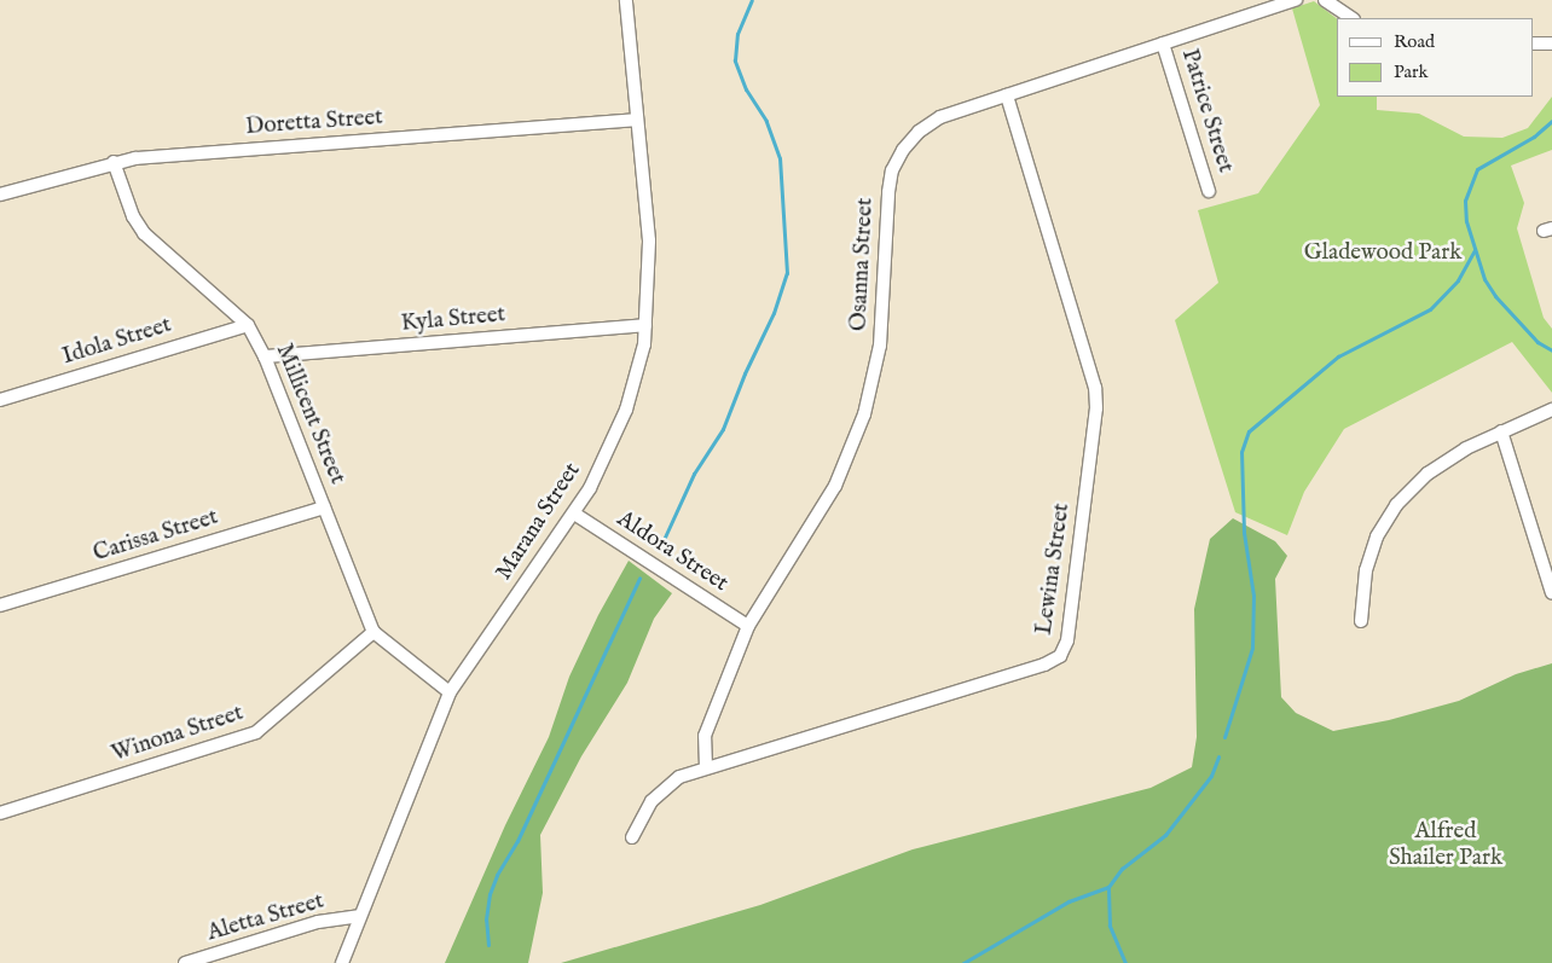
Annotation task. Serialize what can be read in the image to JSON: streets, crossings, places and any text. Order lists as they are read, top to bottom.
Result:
{
  "streets": {
    "street": [
      "Patrice Street",
      "Doretta Street",
      "Osanna Street",
      "Kyla Street",
      "Idola Street",
      "Millicent Street",
      "Marana Street",
      "Carissa Street",
      "Aldora Street",
      "Lewina Street",
      "Winona Street",
      "Aletta Street"
    ]
  },
  "crossings": [
    ["Patrice Street", "Osanna Street"],
    ["Doretta Street", "Millicent Street"],
    ["Doretta Street", "Marana Street"],
    ["Osanna Street", "Aldora Street"],
    ["Osanna Street", "Lewina Street"],
    ["Kyla Street", "Millicent Street"],
    ["Kyla Street", "Marana Street"],
    ["Idola Street", "Millicent Street"],
    ["Millicent Street", "Marana Street"],
    ["Millicent Street", "Carissa Street"],
    ["Millicent Street", "Winona Street"],
    ["Marana Street", "Aldora Street"],
    ["Marana Street", "Aletta Street"]
  ],
  "parks": ["Gladewood Park", "Alfred Shailer Park"],
  "legend": ["Road", "Park"]
}
